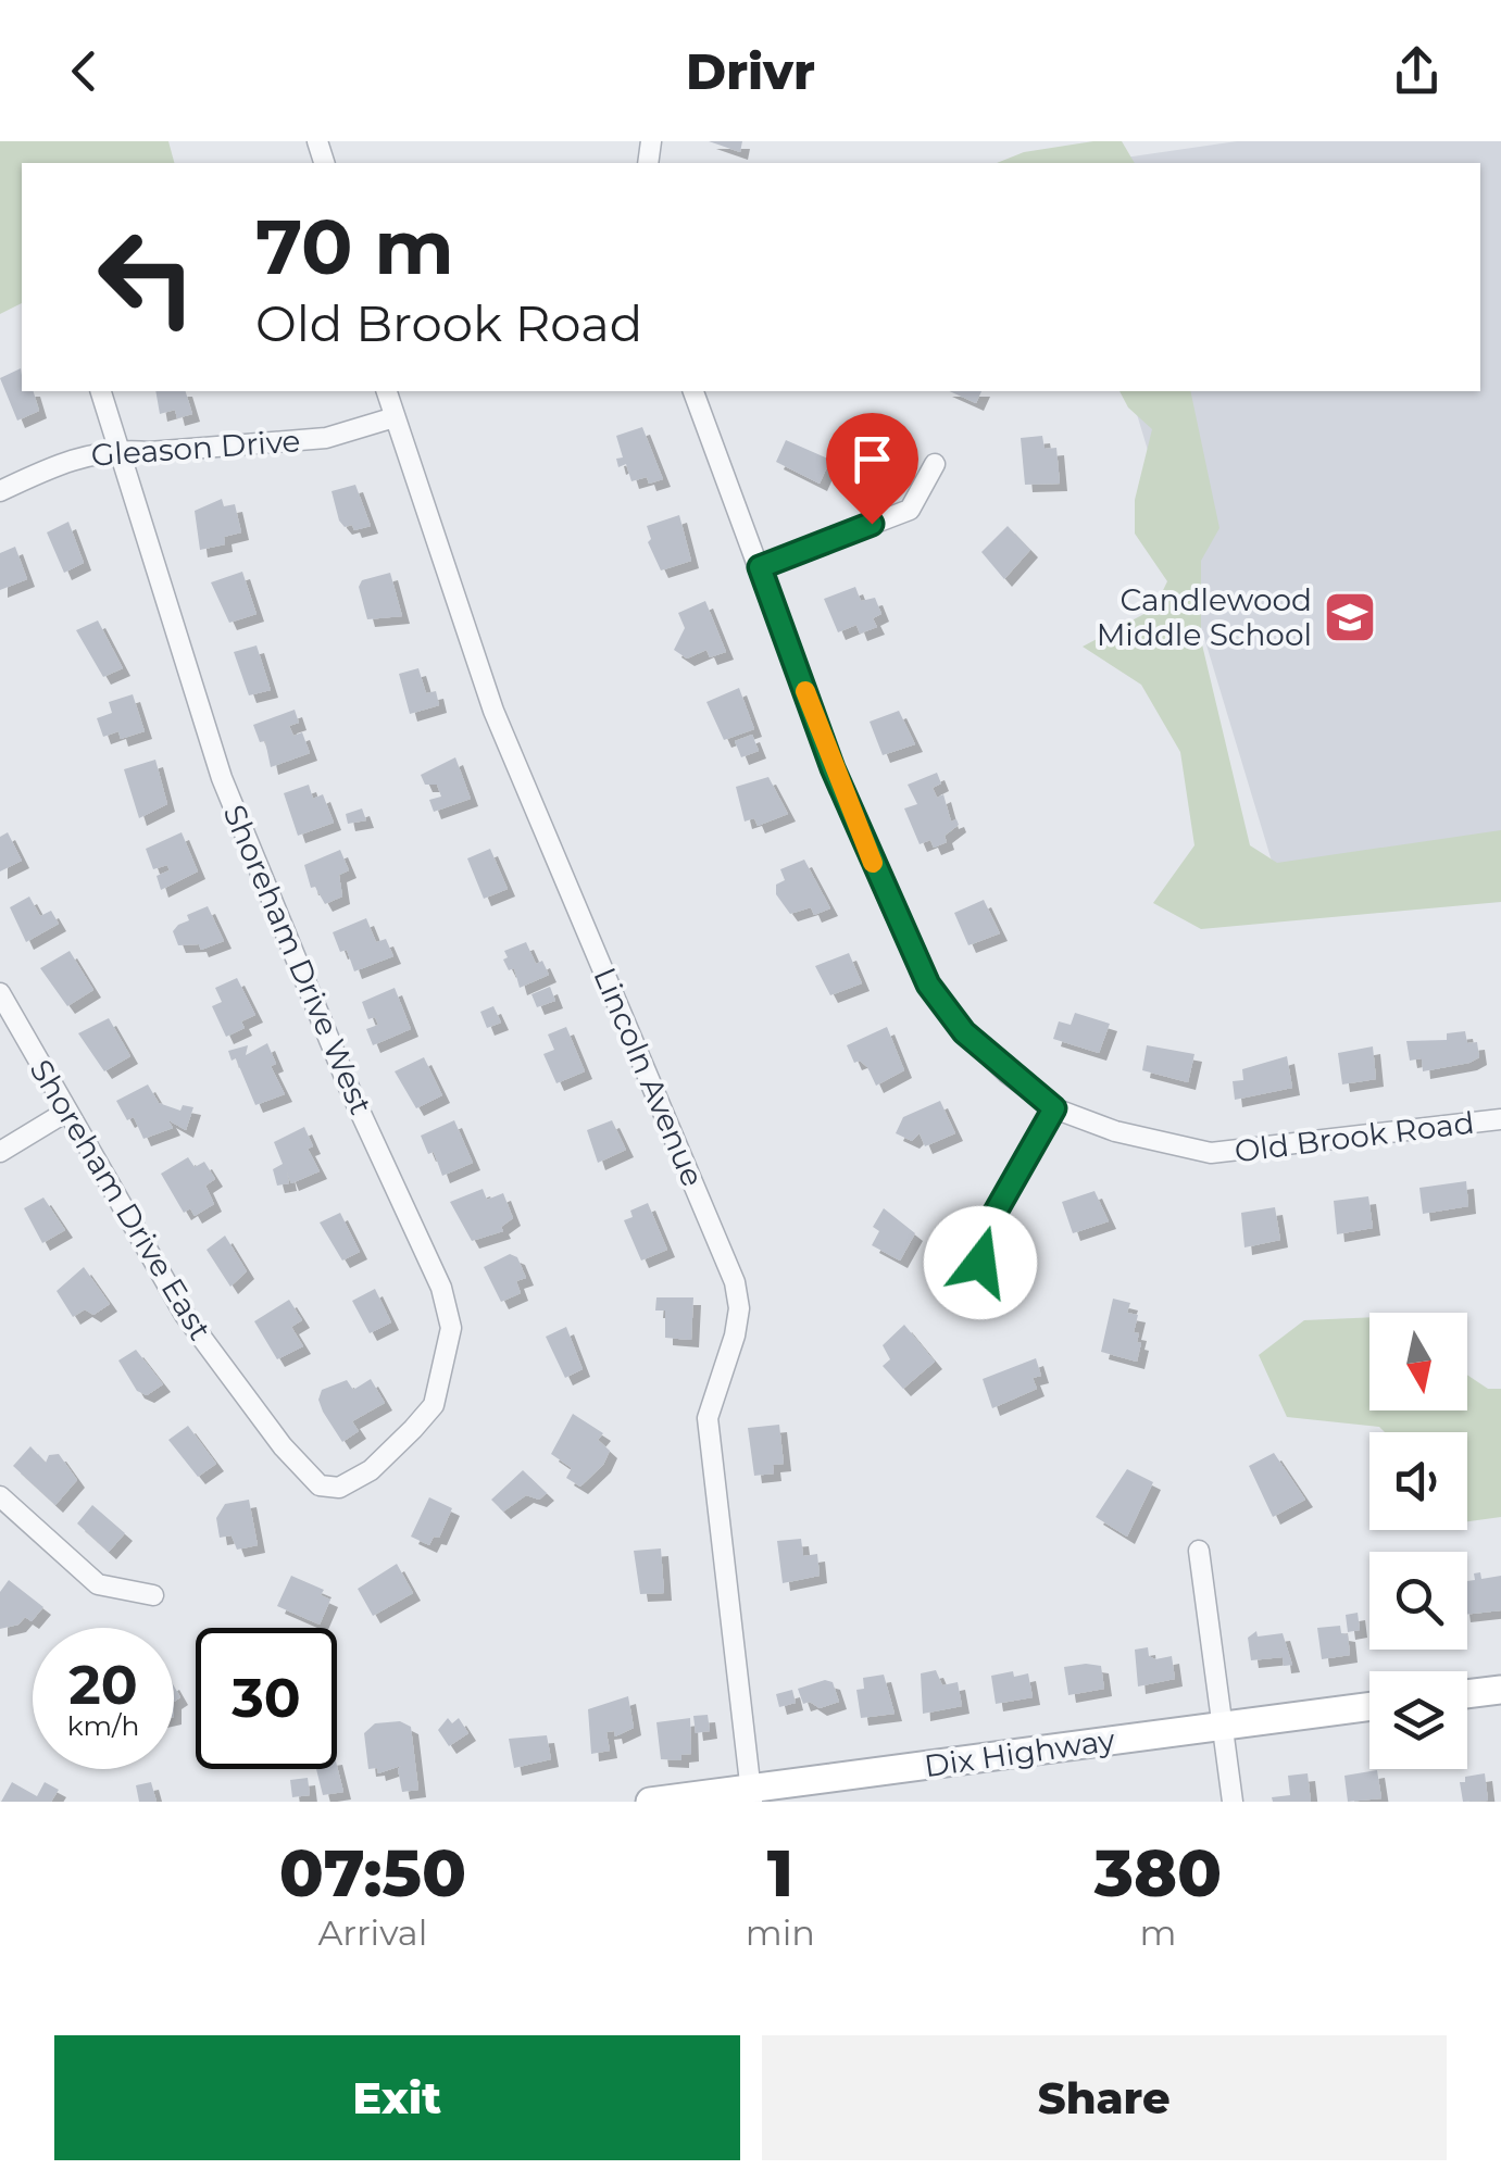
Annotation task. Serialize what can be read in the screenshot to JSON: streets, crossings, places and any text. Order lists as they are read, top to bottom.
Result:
{
  "streets": {
    "street": [
      "Gleason Drive",
      "Shoreham Drive West",
      "Lincoln Avenue",
      "Old Brook Road",
      "Shoreham Drive East",
      "Dix Highway"
    ]
  },
  "crossings": [
    ["Gleason Drive", "Shoreham Drive West"],
    ["Gleason Drive", "Lincoln Avenue"],
    ["Shoreham Drive West", "Shoreham Drive East"],
    ["Lincoln Avenue", "Dix Highway"]
  ],
  "places": {
    "school or university": ["Candlewood Middle School"]
  },
  "north": "bottom",
  "page": {
    "header": "Drivr",
    "turn": ["70 m", "Old Brook Road"],
    "speed": "20 km/h",
    "limit": "30",
    "eta": [
      "07:50",
      "Arrival",
      "1",
      "min",
      "380",
      "m"
    ],
    "buttons": ["Exit", "Share"]
  }
}
